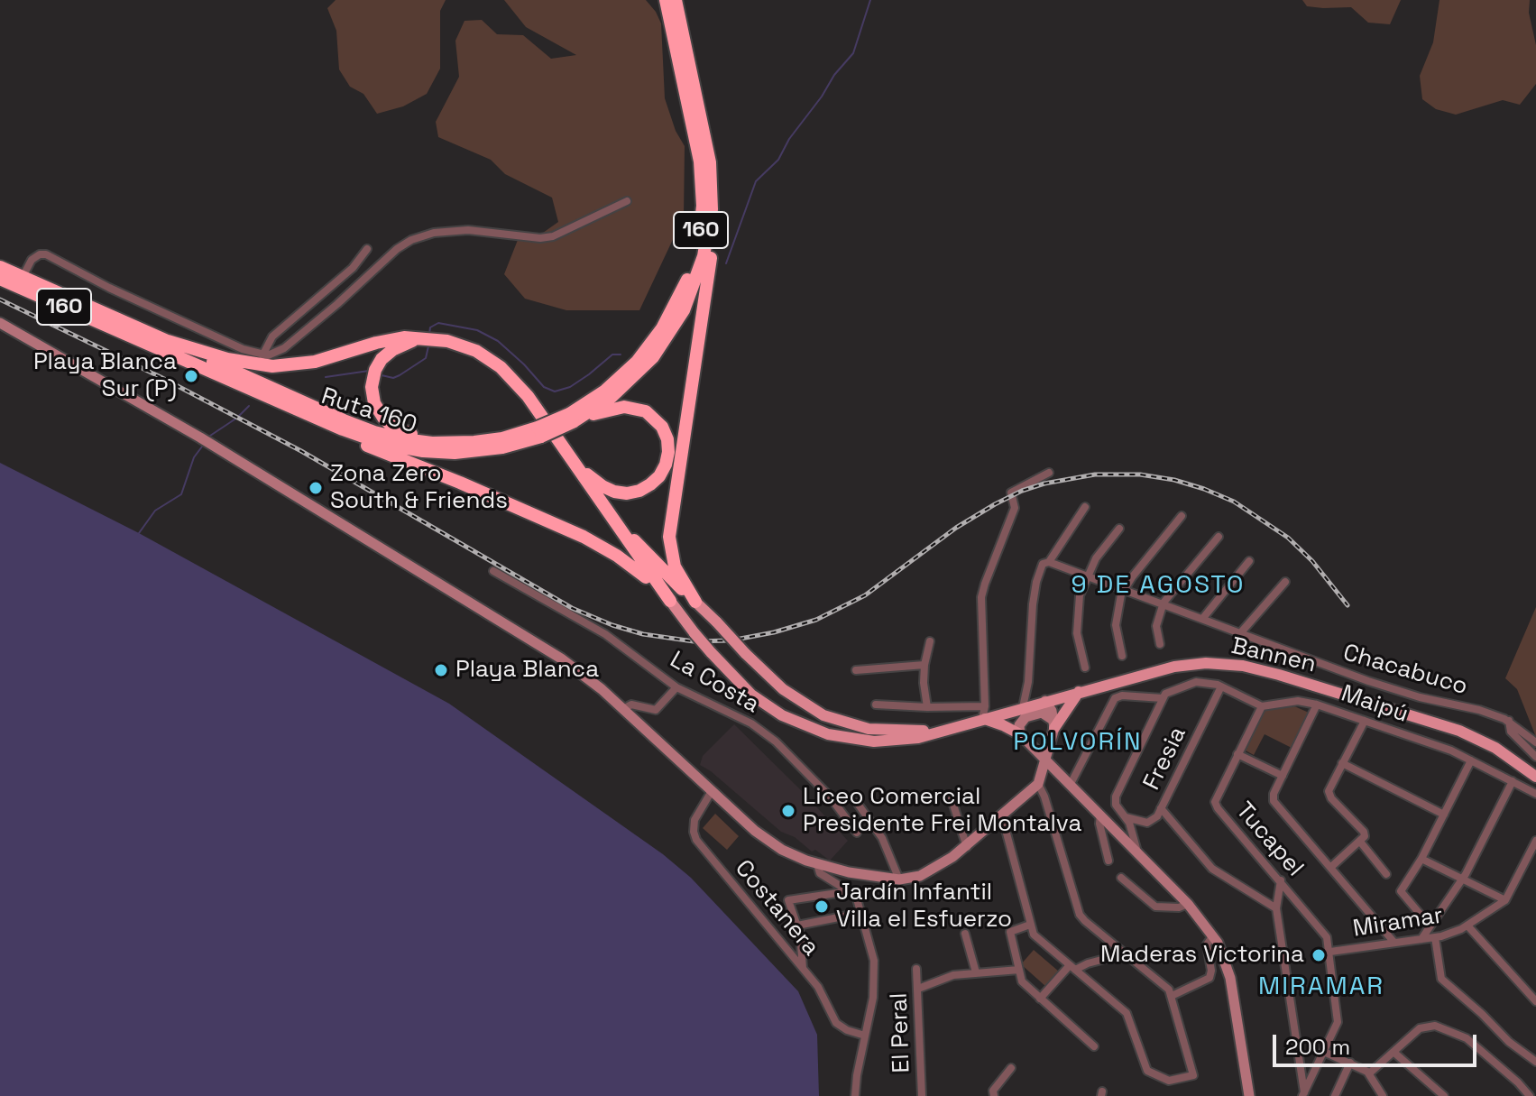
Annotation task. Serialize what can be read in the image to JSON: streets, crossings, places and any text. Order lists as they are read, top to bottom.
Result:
{
  "streets": {
    "highway": ["160", "Ruta 160"],
    "main road": ["Bannen"],
    "street": [
      "Chacabuco",
      "La Costa",
      "Maipú",
      "Fresia",
      "Tucapel",
      "Costanera",
      "Miramar",
      "El Peral"
    ]
  },
  "crossings": [
    ["Maipú", "Tucapel"],
    ["Tucapel", "Miramar"]
  ],
  "districts": ["9 DE AGOSTO", "POLVORÍN", "MIRAMAR"],
  "places": [
    "Playa Blanca Sur (P)",
    "Zona Zero South & Friends",
    "Playa Blanca",
    "Liceo Comercial Presidente Frei Montalva",
    "Jardín Infantil Villa el Esfuerzo",
    "Maderas Victorina"
  ],
  "scale_bar": "200 m"
}
